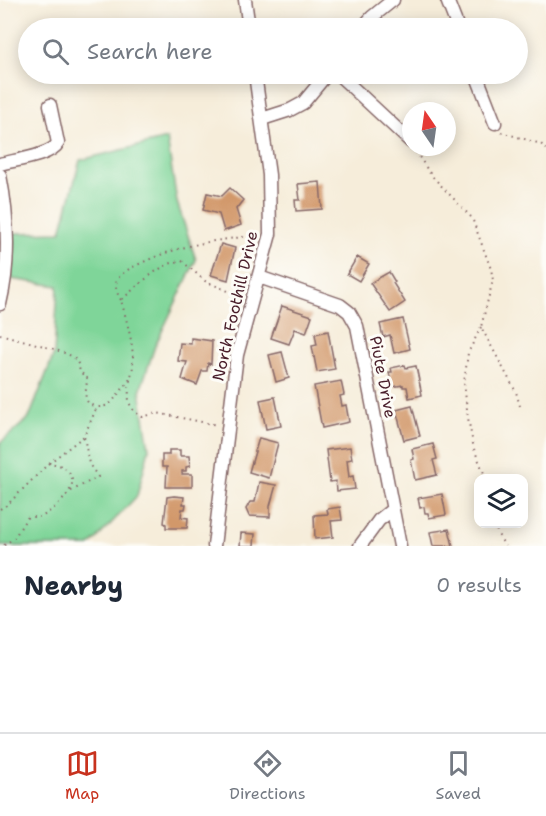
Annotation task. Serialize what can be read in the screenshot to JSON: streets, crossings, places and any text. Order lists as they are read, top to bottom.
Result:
{
  "streets": {
    "street": ["North Foothill Drive", "Piute Drive"]
  },
  "crossings": [
    ["North Foothill Drive", "Piute Drive"]
  ],
  "north": "top",
  "page": {
    "search": "Search here",
    "heading": ["Nearby", "0 results"],
    "nav": ["Map", "Directions", "Saved"]
  }
}
